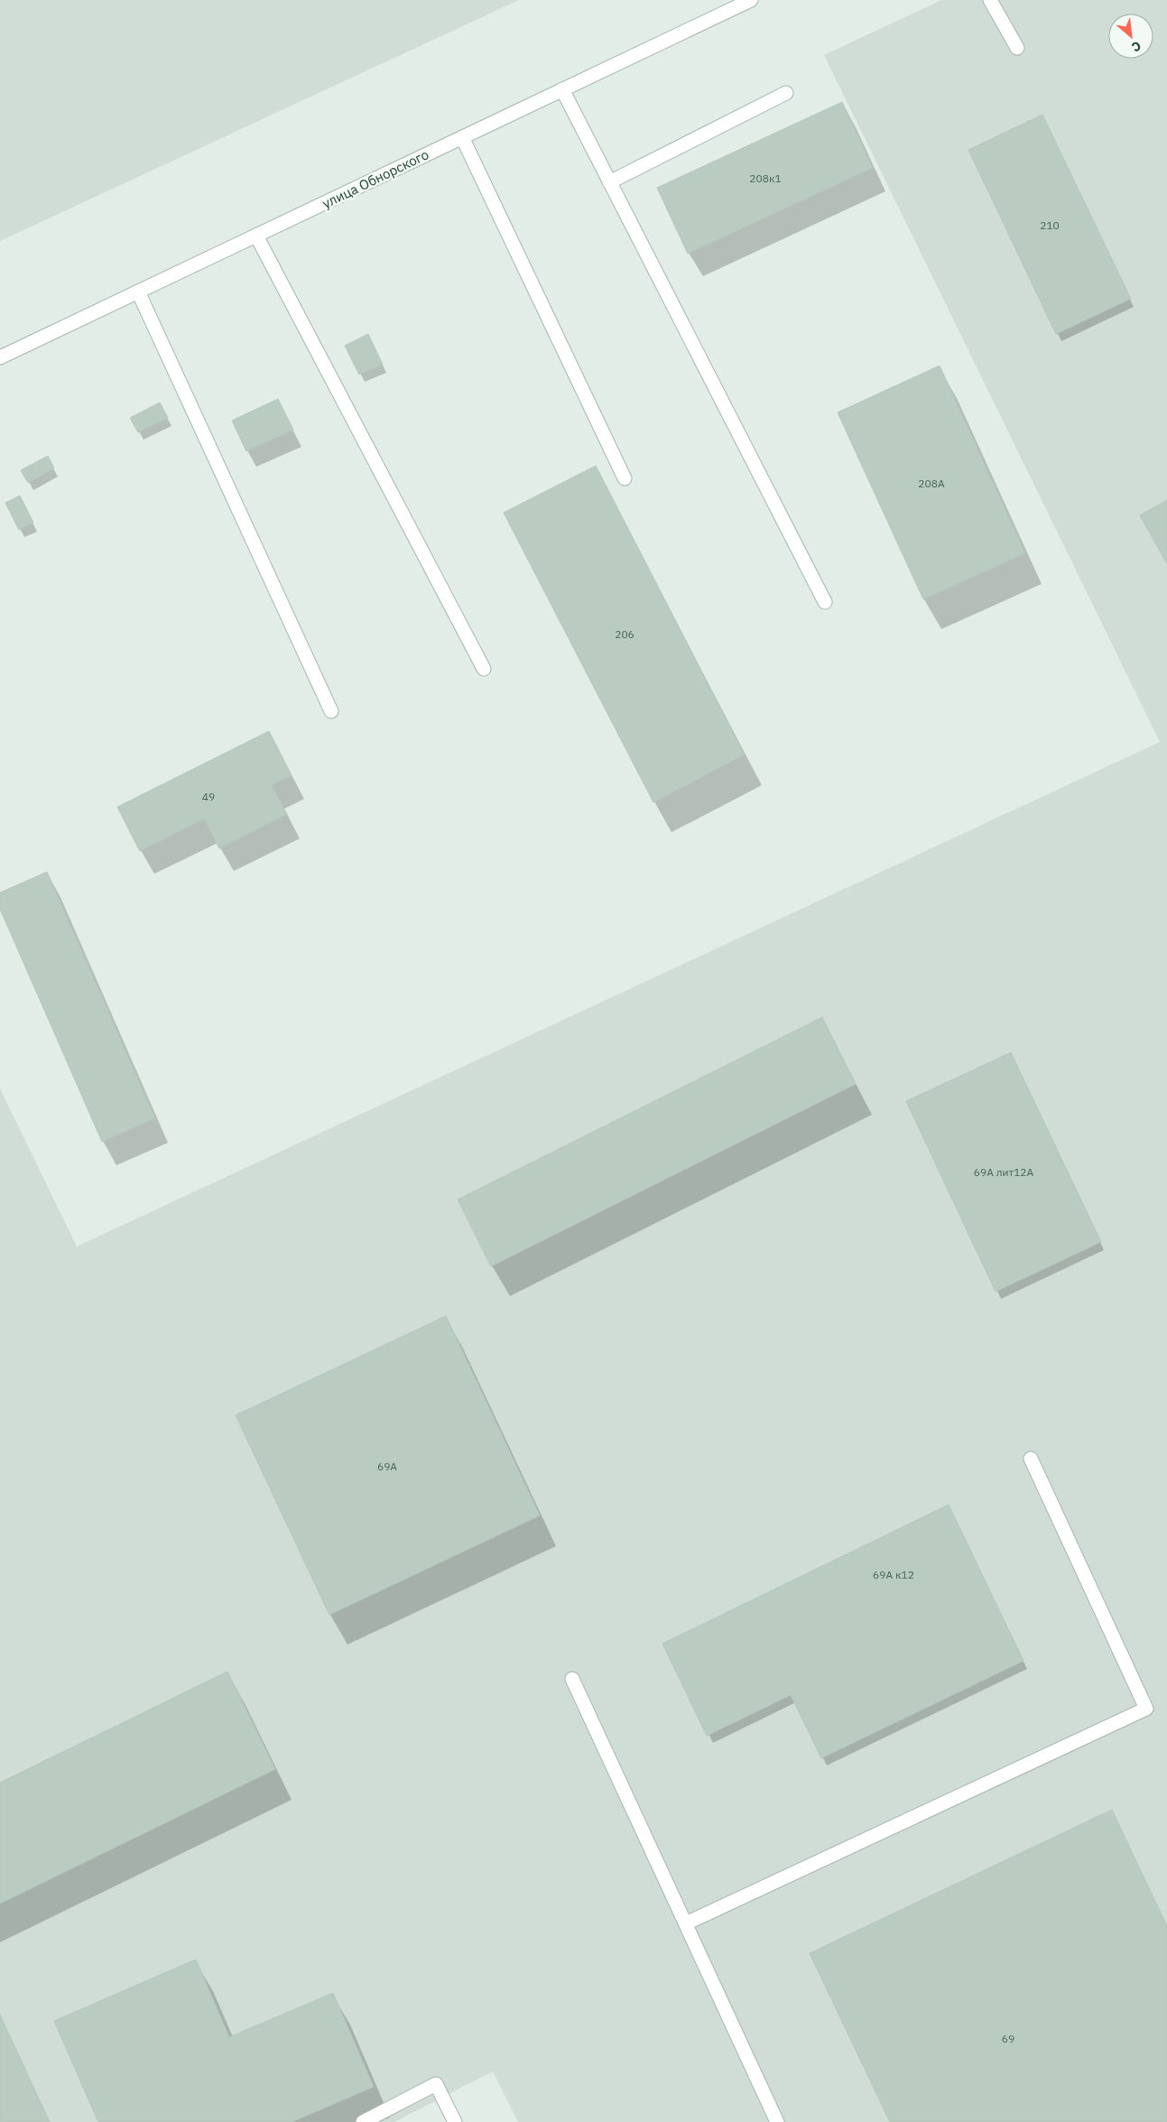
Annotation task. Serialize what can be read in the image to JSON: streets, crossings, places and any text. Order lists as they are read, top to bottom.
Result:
{
  "streets": {
    "street": ["улица Обнорского"]
  },
  "house_numbers": [
    "208к1",
    "210",
    "208А",
    "206",
    "49",
    "69А лит12А",
    "69А",
    "69А к12",
    "69"
  ],
  "north": "bottom right"
}
